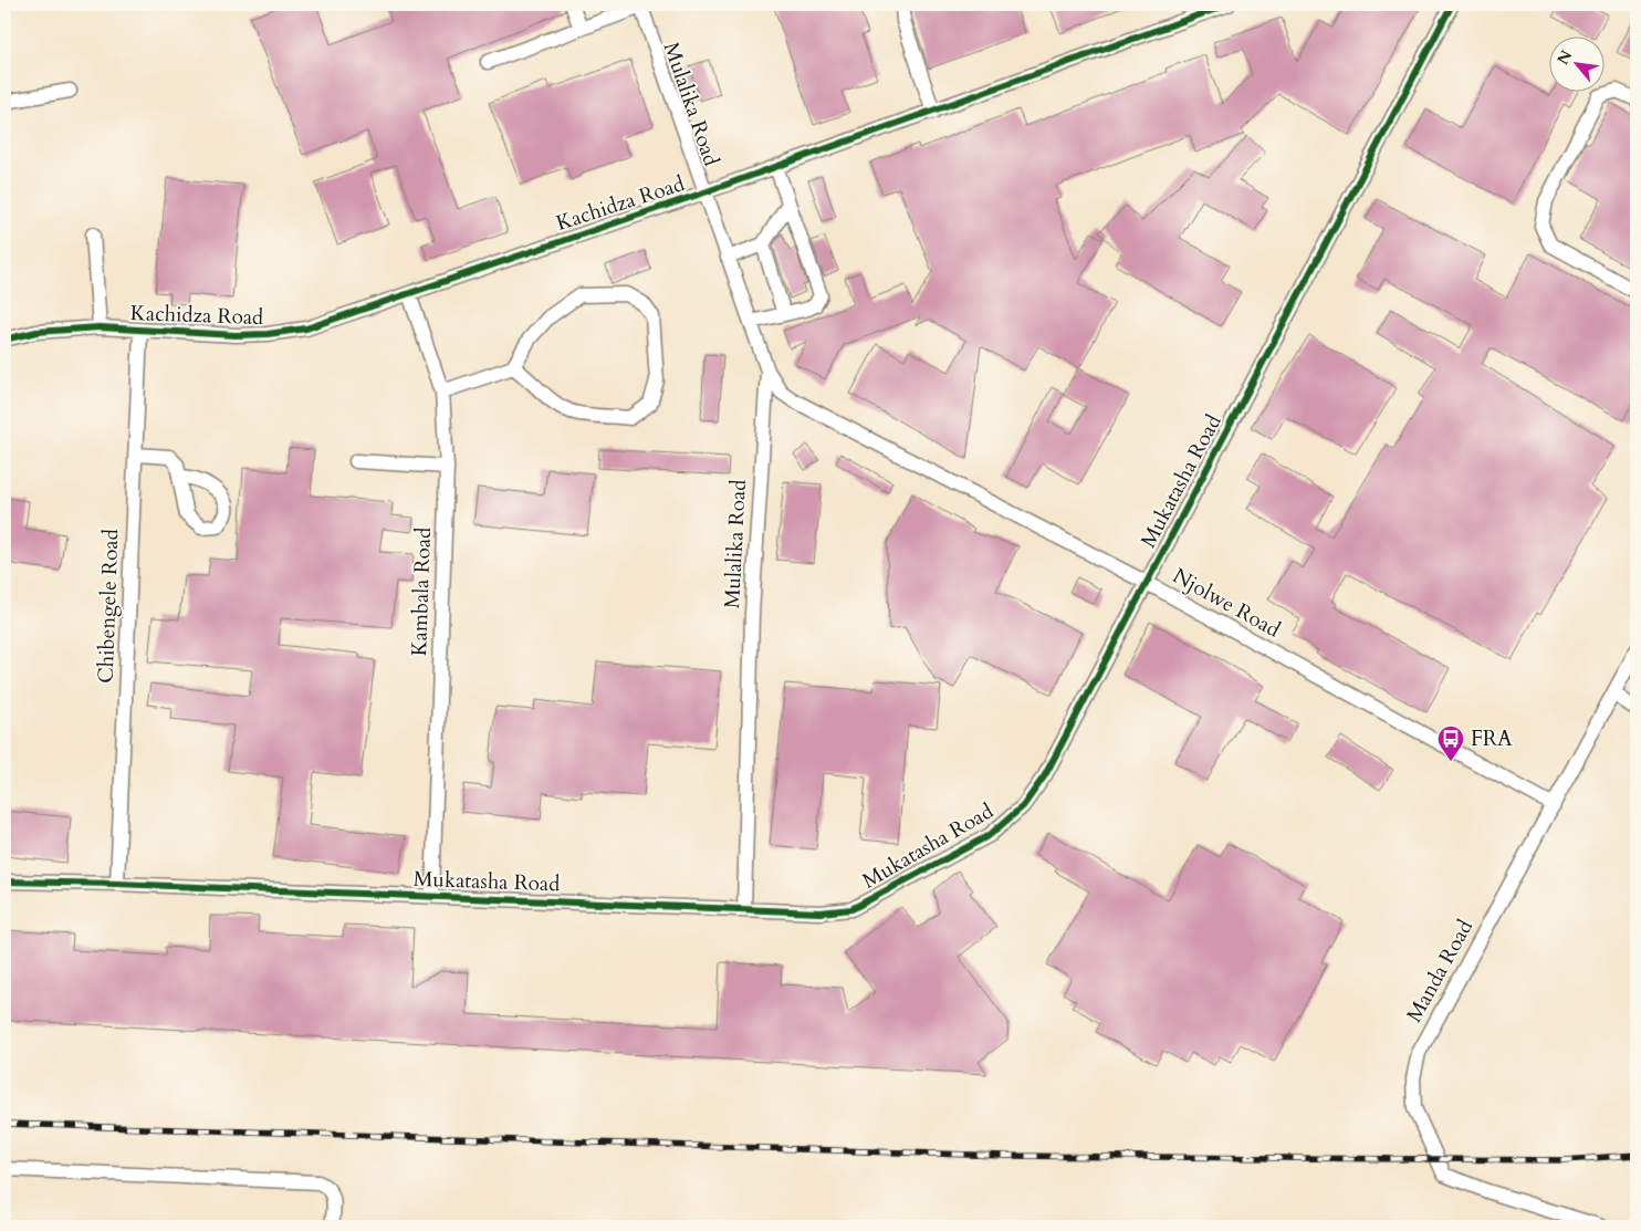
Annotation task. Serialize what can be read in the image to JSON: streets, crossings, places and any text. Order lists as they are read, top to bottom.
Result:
{
  "streets": {
    "street": [
      "Mulalika Road",
      "Kachidza Road",
      "Mukatasha Road",
      "Kambala Road",
      "Njolwe Road",
      "Chibengele Road",
      "Manda Road"
    ]
  },
  "crossings": [
    ["Mulalika Road", "Kachidza Road"],
    ["Mulalika Road", "Mukatasha Road"],
    ["Mulalika Road", "Njolwe Road"],
    ["Kachidza Road", "Kambala Road"],
    ["Kachidza Road", "Chibengele Road"],
    ["Mukatasha Road", "Kambala Road"],
    ["Mukatasha Road", "Njolwe Road"],
    ["Mukatasha Road", "Chibengele Road"],
    ["Njolwe Road", "Manda Road"]
  ],
  "places": {
    "bus stop": ["FRA"]
  },
  "north": "top left"
}
